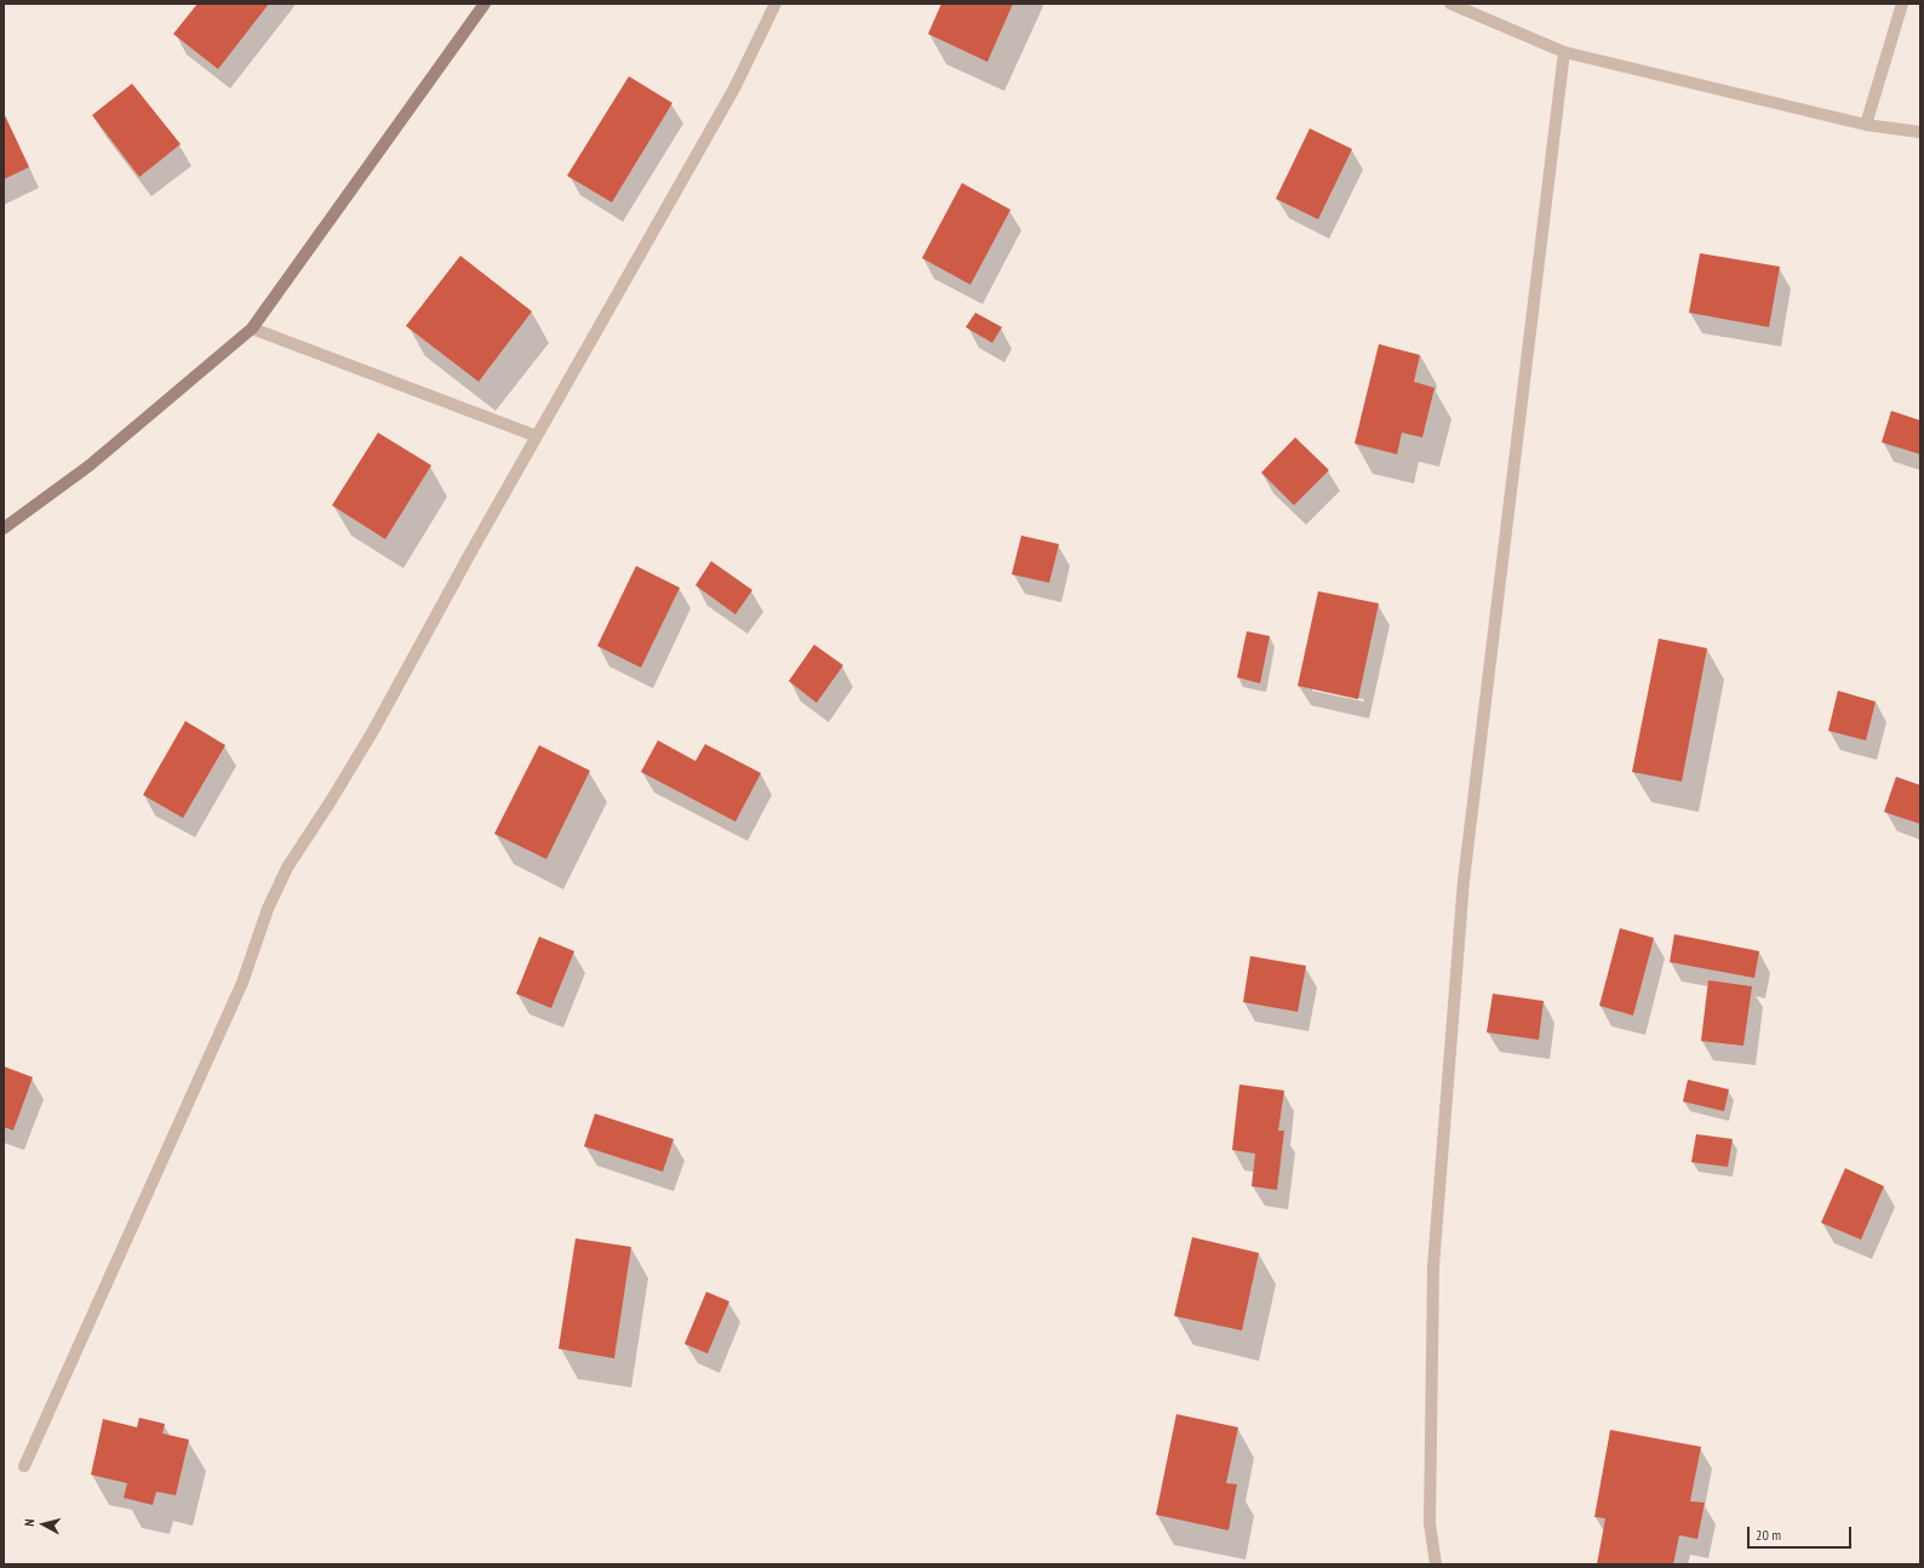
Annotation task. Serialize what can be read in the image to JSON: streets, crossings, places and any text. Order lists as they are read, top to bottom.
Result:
{
  "scale_bar": "20 m",
  "north": "left"
}
